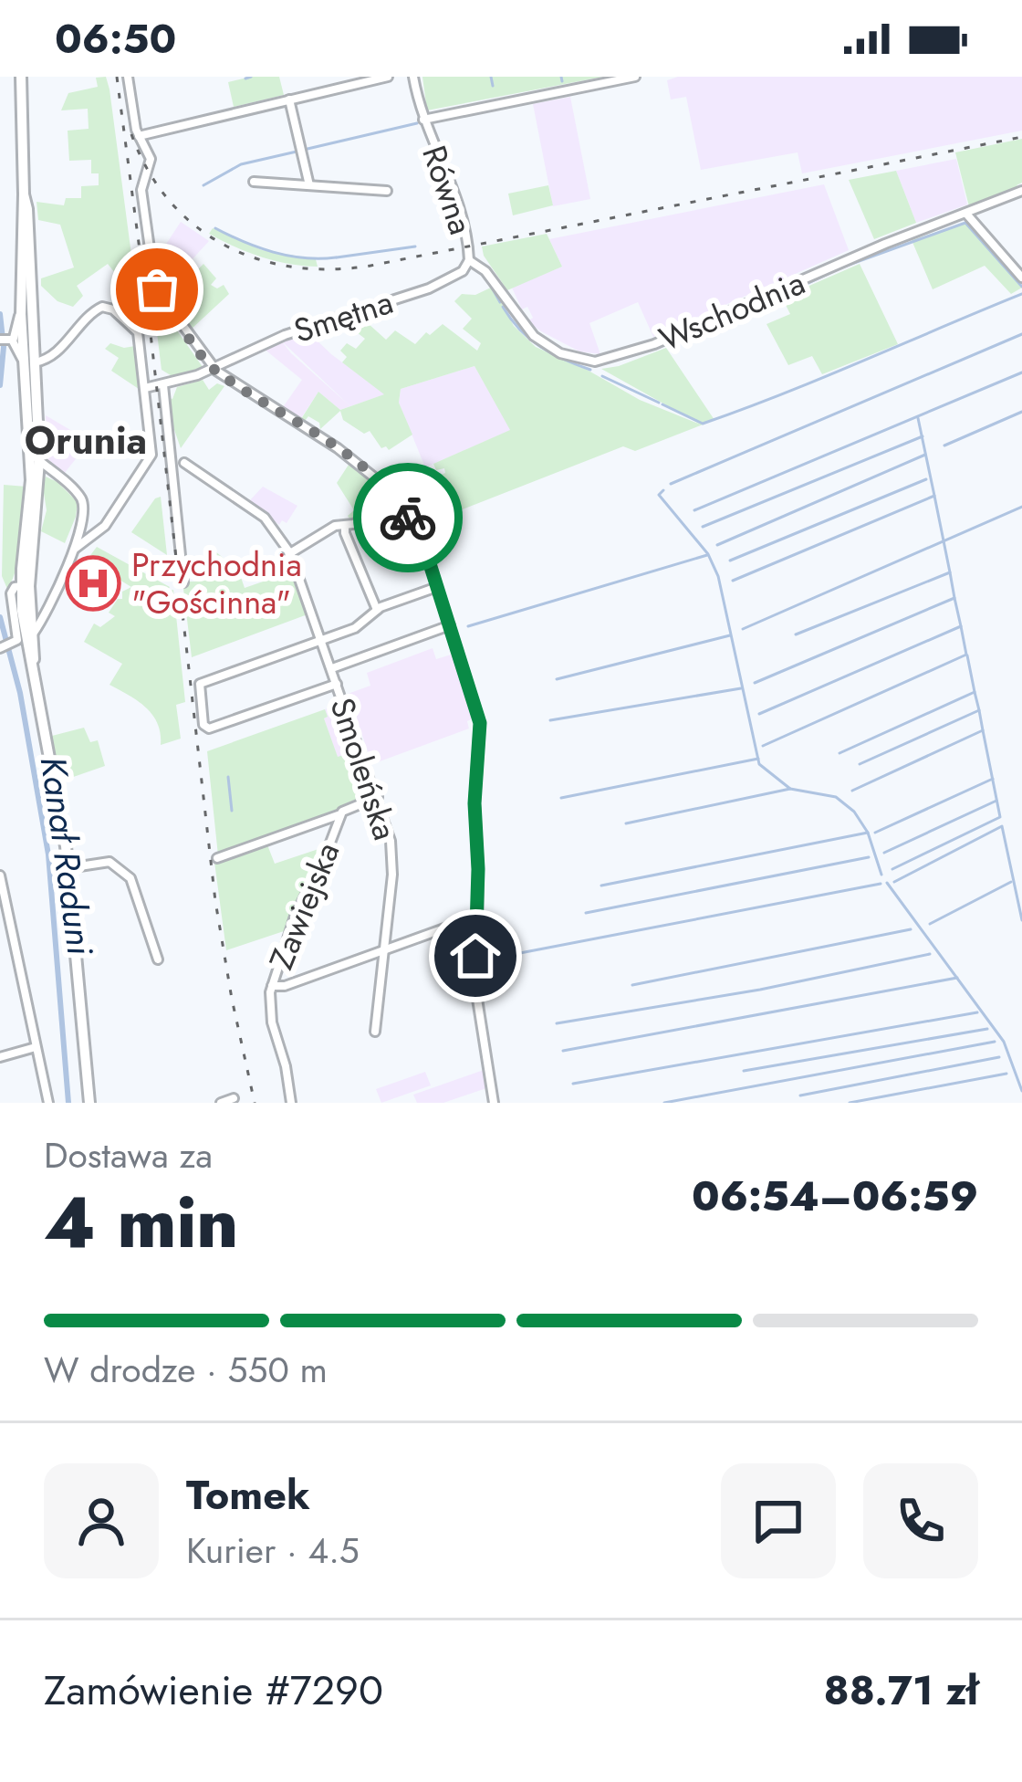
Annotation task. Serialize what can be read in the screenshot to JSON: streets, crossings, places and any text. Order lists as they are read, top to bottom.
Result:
{
  "streets": {
    "street": [
      "Równa",
      "Wschodnia",
      "Smętna",
      "Smoleńska",
      "Zawiejska"
    ]
  },
  "crossings": [
    ["Równa", "Wschodnia"],
    ["Równa", "Smętna"],
    ["Wschodnia", "Smętna"],
    ["Smoleńska", "Zawiejska"]
  ],
  "districts": ["Orunia"],
  "water": ["Kanał Raduni"],
  "places": {
    "hospital": ["Przychodnia \"Gościnna\""]
  },
  "page": {
    "status": "06:50",
    "heading": ["4 min", "Dostawa za", "06:54–06:59"],
    "panel": [
      "Tomek",
      "Kurier · 4.5",
      "Zamówienie #7290",
      "88.71 zł"
    ],
    "bar": "W drodze · 550 m"
  }
}
